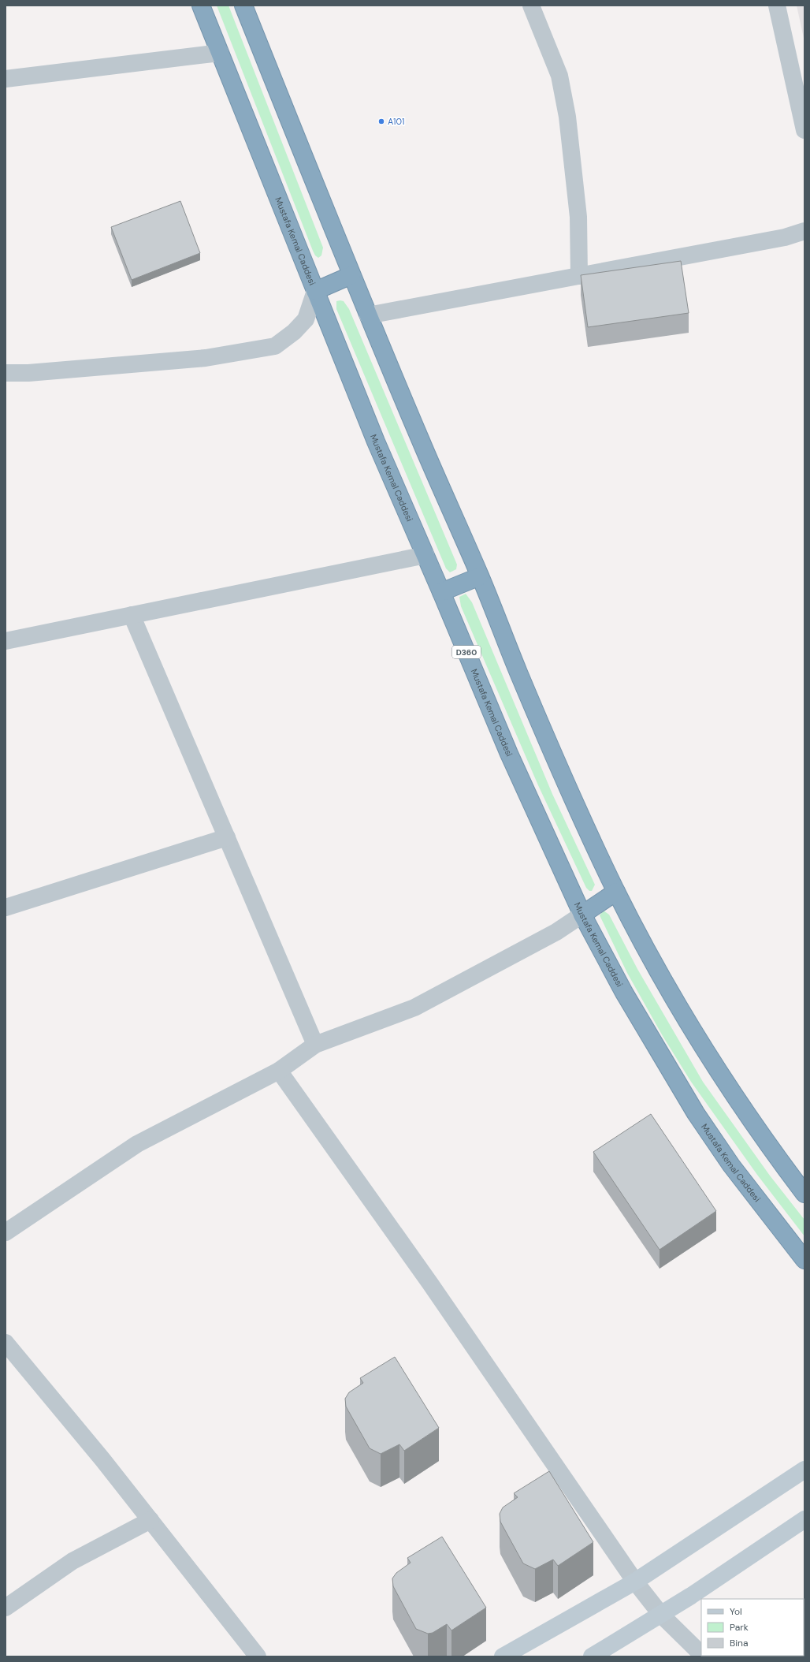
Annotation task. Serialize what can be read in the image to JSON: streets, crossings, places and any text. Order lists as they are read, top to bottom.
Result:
{
  "streets": {
    "highway": ["Mustafa Kemal Caddesi", "D360"]
  },
  "places": ["A101"],
  "legend": ["Yol", "Park", "Bina"]
}
